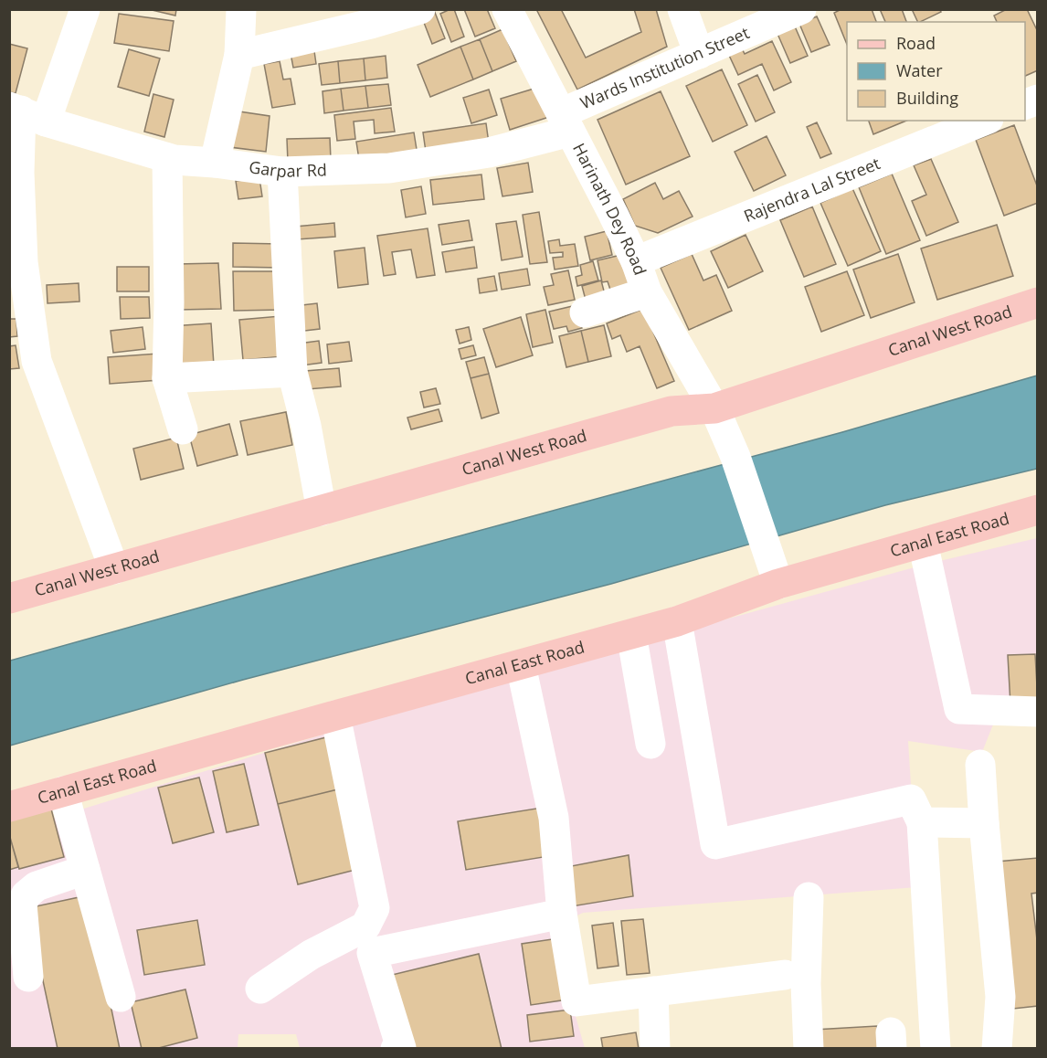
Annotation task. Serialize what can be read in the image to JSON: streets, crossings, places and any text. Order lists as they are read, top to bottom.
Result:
{
  "streets": {
    "main road": ["Canal West Road", "Canal East Road"],
    "street": [
      "Wards Institution Street",
      "Garpar Rd",
      "Rajendra Lal Street",
      "Harinath Dey Road"
    ]
  },
  "crossings": [
    ["Wards Institution Street", "Garpar Rd"],
    ["Wards Institution Street", "Harinath Dey Road"],
    ["Garpar Rd", "Harinath Dey Road"],
    ["Rajendra Lal Street", "Harinath Dey Road"],
    ["Harinath Dey Road", "Canal West Road"],
    ["Harinath Dey Road", "Canal East Road"]
  ],
  "legend": ["Road", "Water", "Building"]
}
